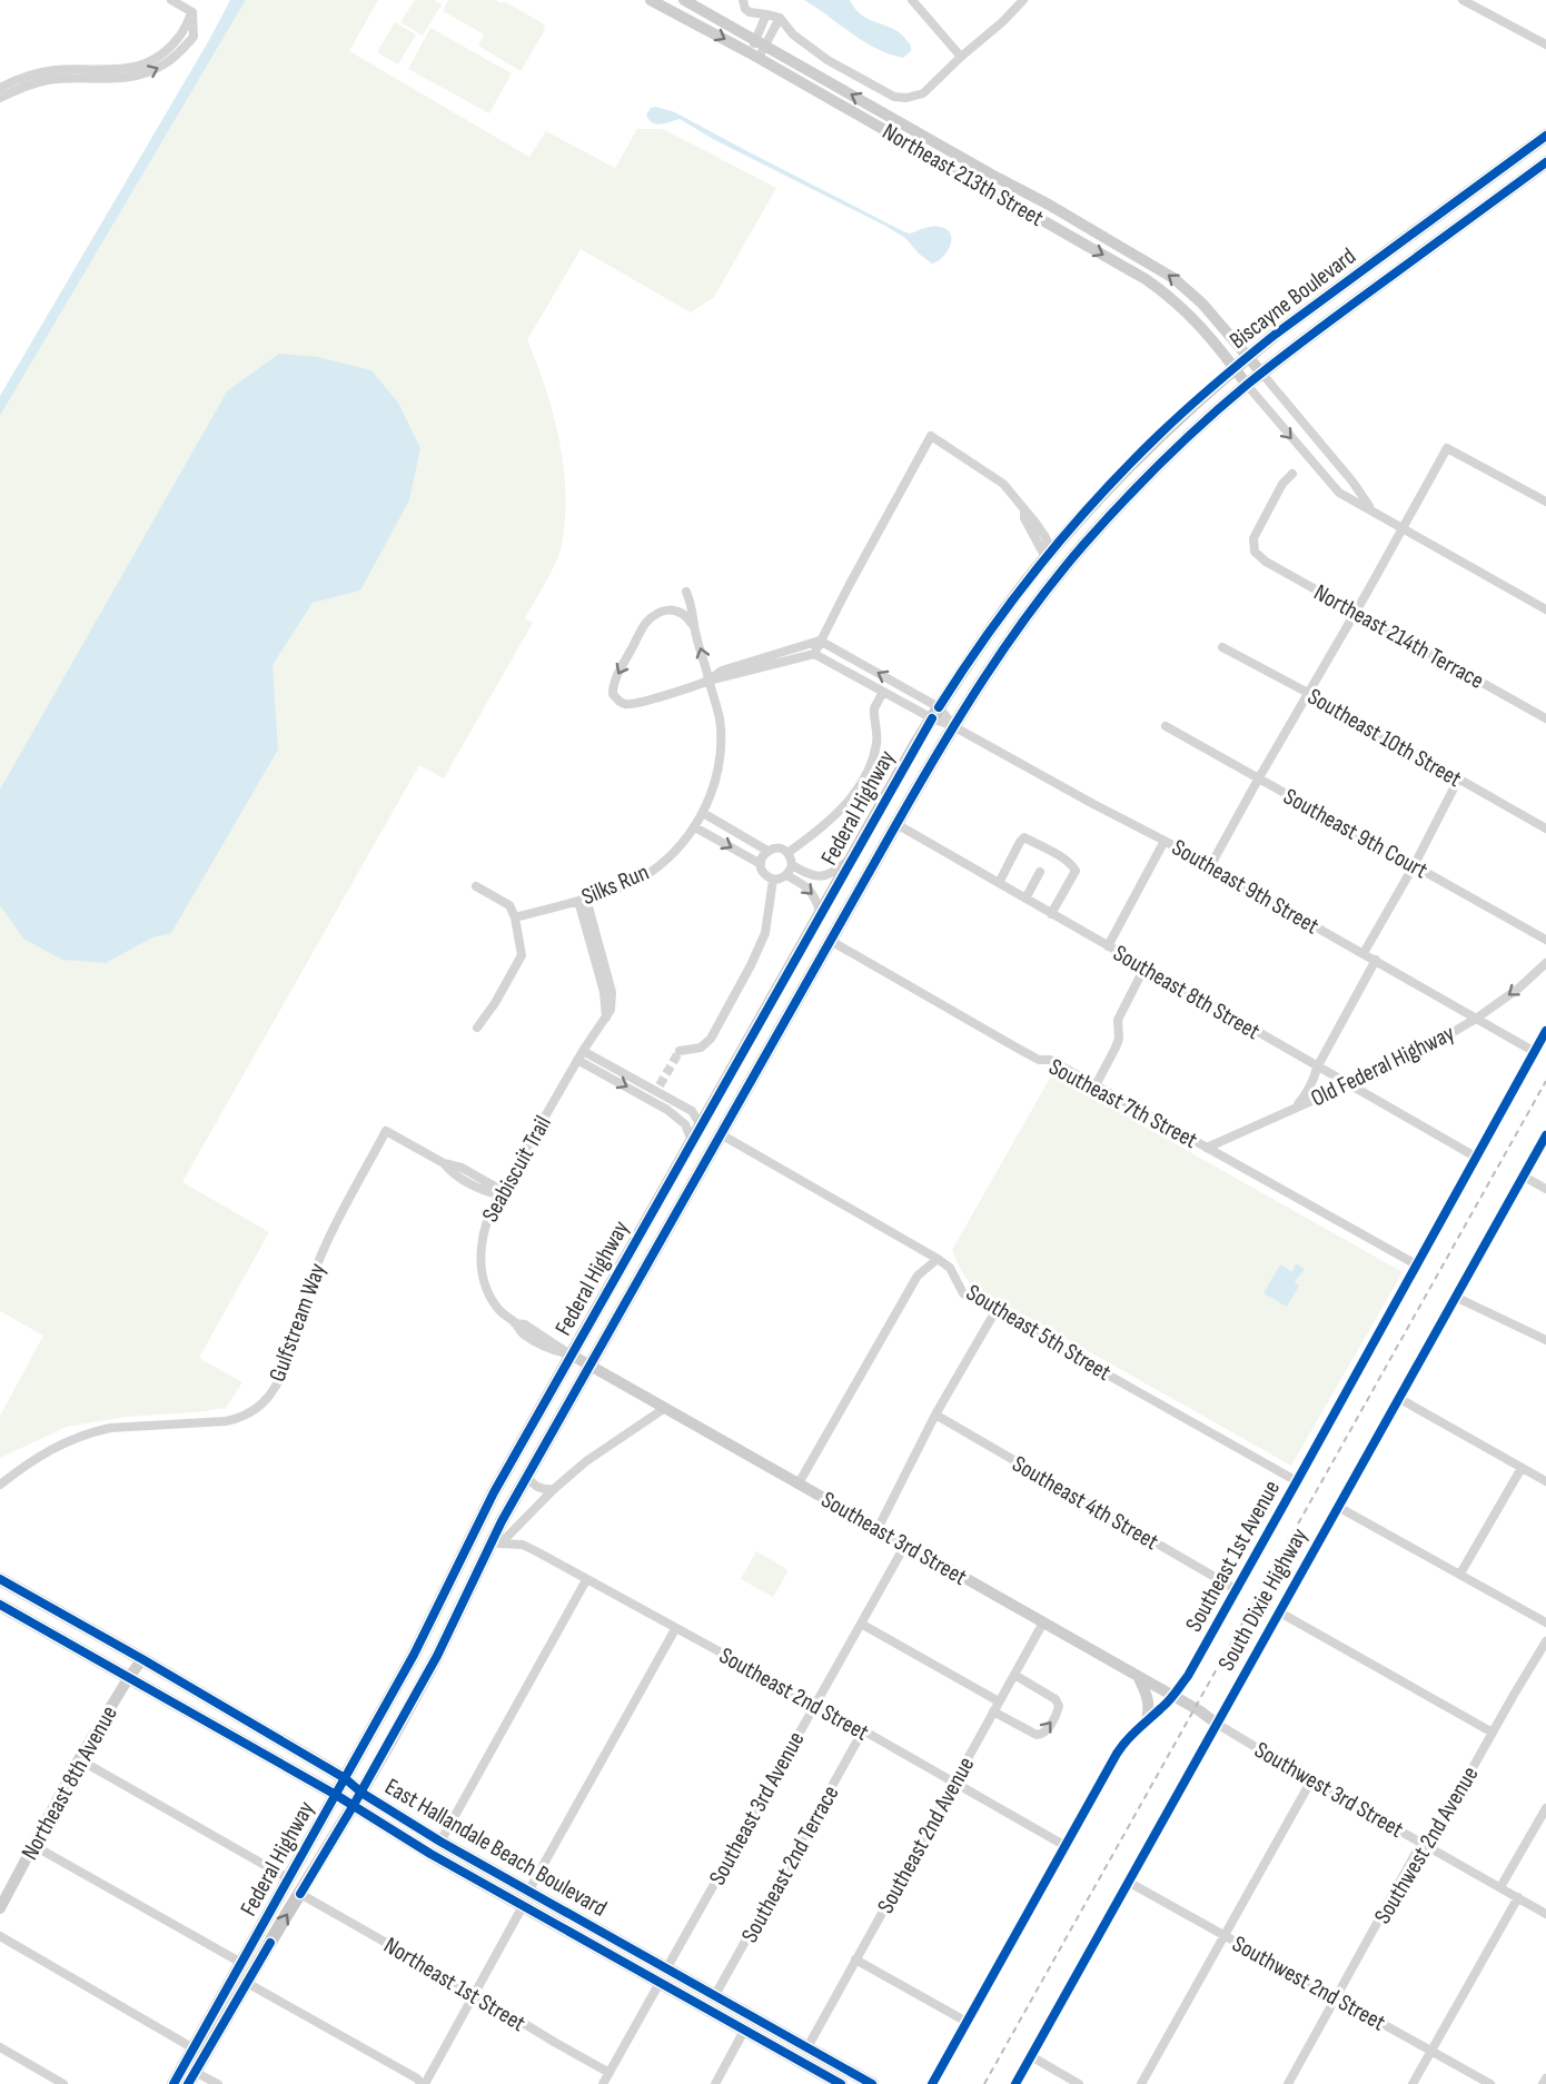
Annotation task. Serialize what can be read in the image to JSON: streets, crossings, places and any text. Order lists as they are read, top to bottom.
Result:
{
  "streets": {
    "main road": ["Biscayne Boulevard", "Federal Highway", "East Hallandale Beach Boulevard"],
    "street": [
      "Northeast 213th Street",
      "Northeast 214th Terrace",
      "Southeast 10th Street",
      "Southeast 9th Court",
      "Silks Run",
      "Southeast 9th Street",
      "Southeast 8th Street",
      "Old Federal Highway",
      "Southeast 7th Street",
      "Seabiscuit Trail",
      "Gulfstream Way",
      "Southeast 5th Street",
      "Southeast 4th Street",
      "Southeast 3rd Street",
      "Southeast 1st Avenue",
      "South Dixie Highway",
      "Southeast 2nd Street",
      "Northeast 8th Avenue",
      "Southwest 3rd Street",
      "Southeast 3rd Avenue",
      "Southeast 2nd Avenue",
      "Southwest 2nd Avenue",
      "Southeast 2nd Terrace",
      "Southwest 2nd Street",
      "Northeast 1st Street"
    ]
  },
  "crossings": [
    ["Northeast 213th Street", "Biscayne Boulevard"],
    ["Biscayne Boulevard", "Federal Highway"],
    ["Federal Highway", "Southeast 9th Street"],
    ["Federal Highway", "Southeast 8th Street"],
    ["Federal Highway", "Southeast 7th Street"],
    ["Federal Highway", "Seabiscuit Trail"],
    ["Federal Highway", "Southeast 5th Street"],
    ["Federal Highway", "Southeast 3rd Street"],
    ["Federal Highway", "East Hallandale Beach Boulevard"],
    ["Federal Highway", "Northeast 1st Street"],
    ["Silks Run", "Seabiscuit Trail"],
    ["Southeast 9th Street", "Old Federal Highway"],
    ["Southeast 9th Street", "Southeast 1st Avenue"],
    ["Southeast 8th Street", "Old Federal Highway"],
    ["Southeast 8th Street", "Southeast 1st Avenue"],
    ["Old Federal Highway", "Southeast 7th Street"],
    ["Southeast 7th Street", "Southeast 1st Avenue"],
    ["Seabiscuit Trail", "Gulfstream Way"],
    ["Seabiscuit Trail", "Southeast 3rd Street"],
    ["Southeast 5th Street", "Southeast 1st Avenue"],
    ["Southeast 4th Street", "Southeast 1st Avenue"],
    ["Southeast 3rd Street", "Southeast 1st Avenue"],
    ["Southeast 3rd Street", "South Dixie Highway"],
    ["Southeast 3rd Street", "Southwest 3rd Street"],
    ["Southeast 3rd Street", "Southeast 3rd Avenue"],
    ["Southeast 3rd Street", "Southeast 2nd Avenue"],
    ["Southeast 1st Avenue", "Southeast 2nd Street"],
    ["South Dixie Highway", "Southwest 3rd Street"],
    ["South Dixie Highway", "Southwest 2nd Street"],
    ["Southeast 2nd Street", "Southeast 3rd Avenue"],
    ["Southeast 2nd Street", "Southeast 2nd Avenue"],
    ["Southeast 2nd Street", "Southeast 2nd Terrace"],
    ["Northeast 8th Avenue", "East Hallandale Beach Boulevard"],
    ["Southwest 3rd Street", "Southwest 2nd Avenue"],
    ["Southeast 3rd Avenue", "East Hallandale Beach Boulevard"],
    ["Southeast 2nd Avenue", "East Hallandale Beach Boulevard"],
    ["Southwest 2nd Avenue", "Southwest 2nd Street"],
    ["East Hallandale Beach Boulevard", "Southeast 2nd Terrace"]
  ]
}
